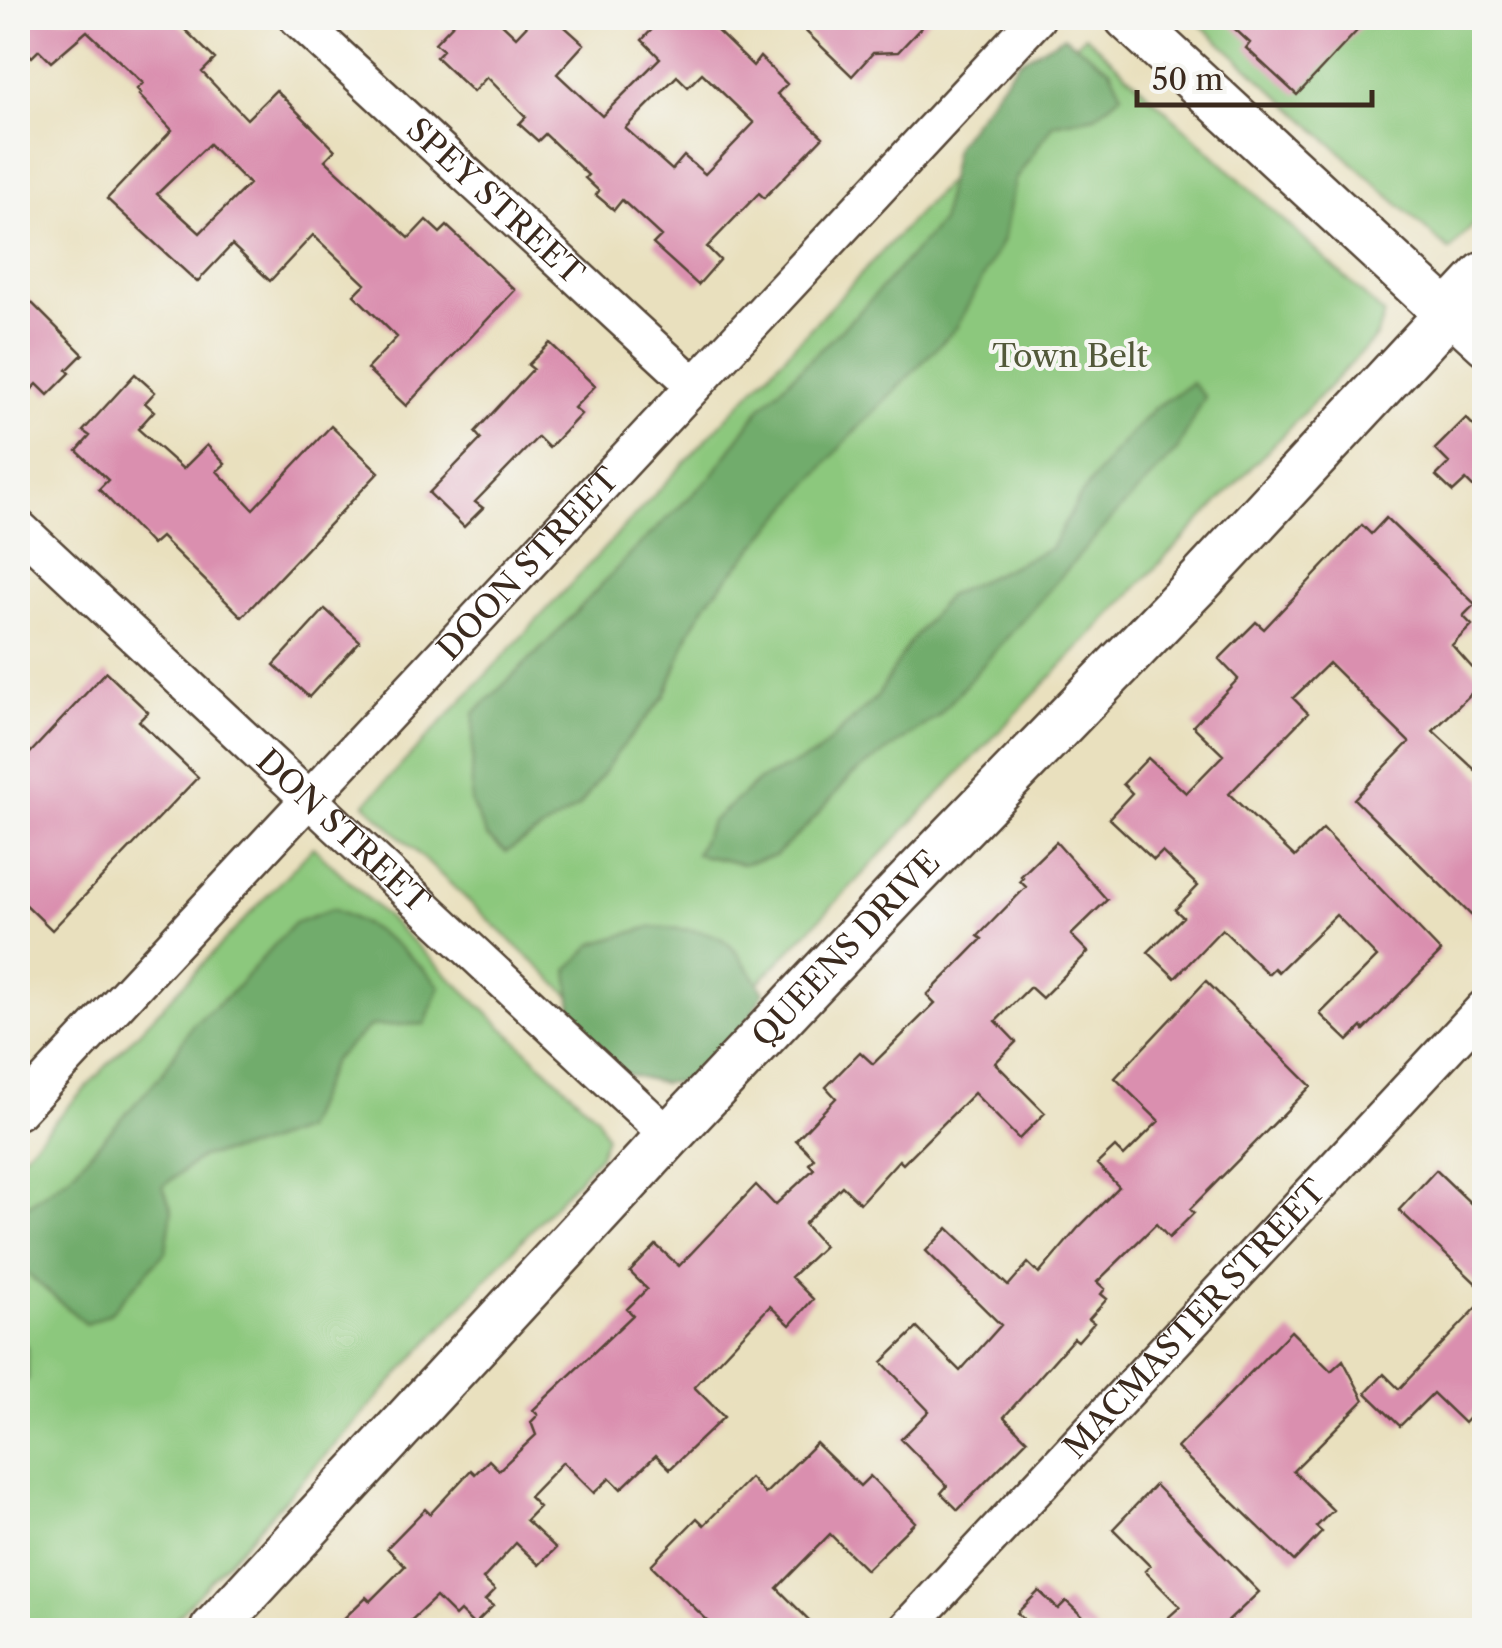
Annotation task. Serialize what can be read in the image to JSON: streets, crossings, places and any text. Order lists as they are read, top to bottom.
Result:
{
  "streets": {
    "main road": ["QUEENS DRIVE"],
    "street": [
      "SPEY STREET",
      "DOON STREET",
      "DON STREET",
      "MACMASTER STREET"
    ]
  },
  "crossings": [
    ["SPEY STREET", "DOON STREET"],
    ["DOON STREET", "DON STREET"],
    ["DON STREET", "QUEENS DRIVE"]
  ],
  "parks": ["Town Belt"],
  "scale_bar": "50 m"
}
